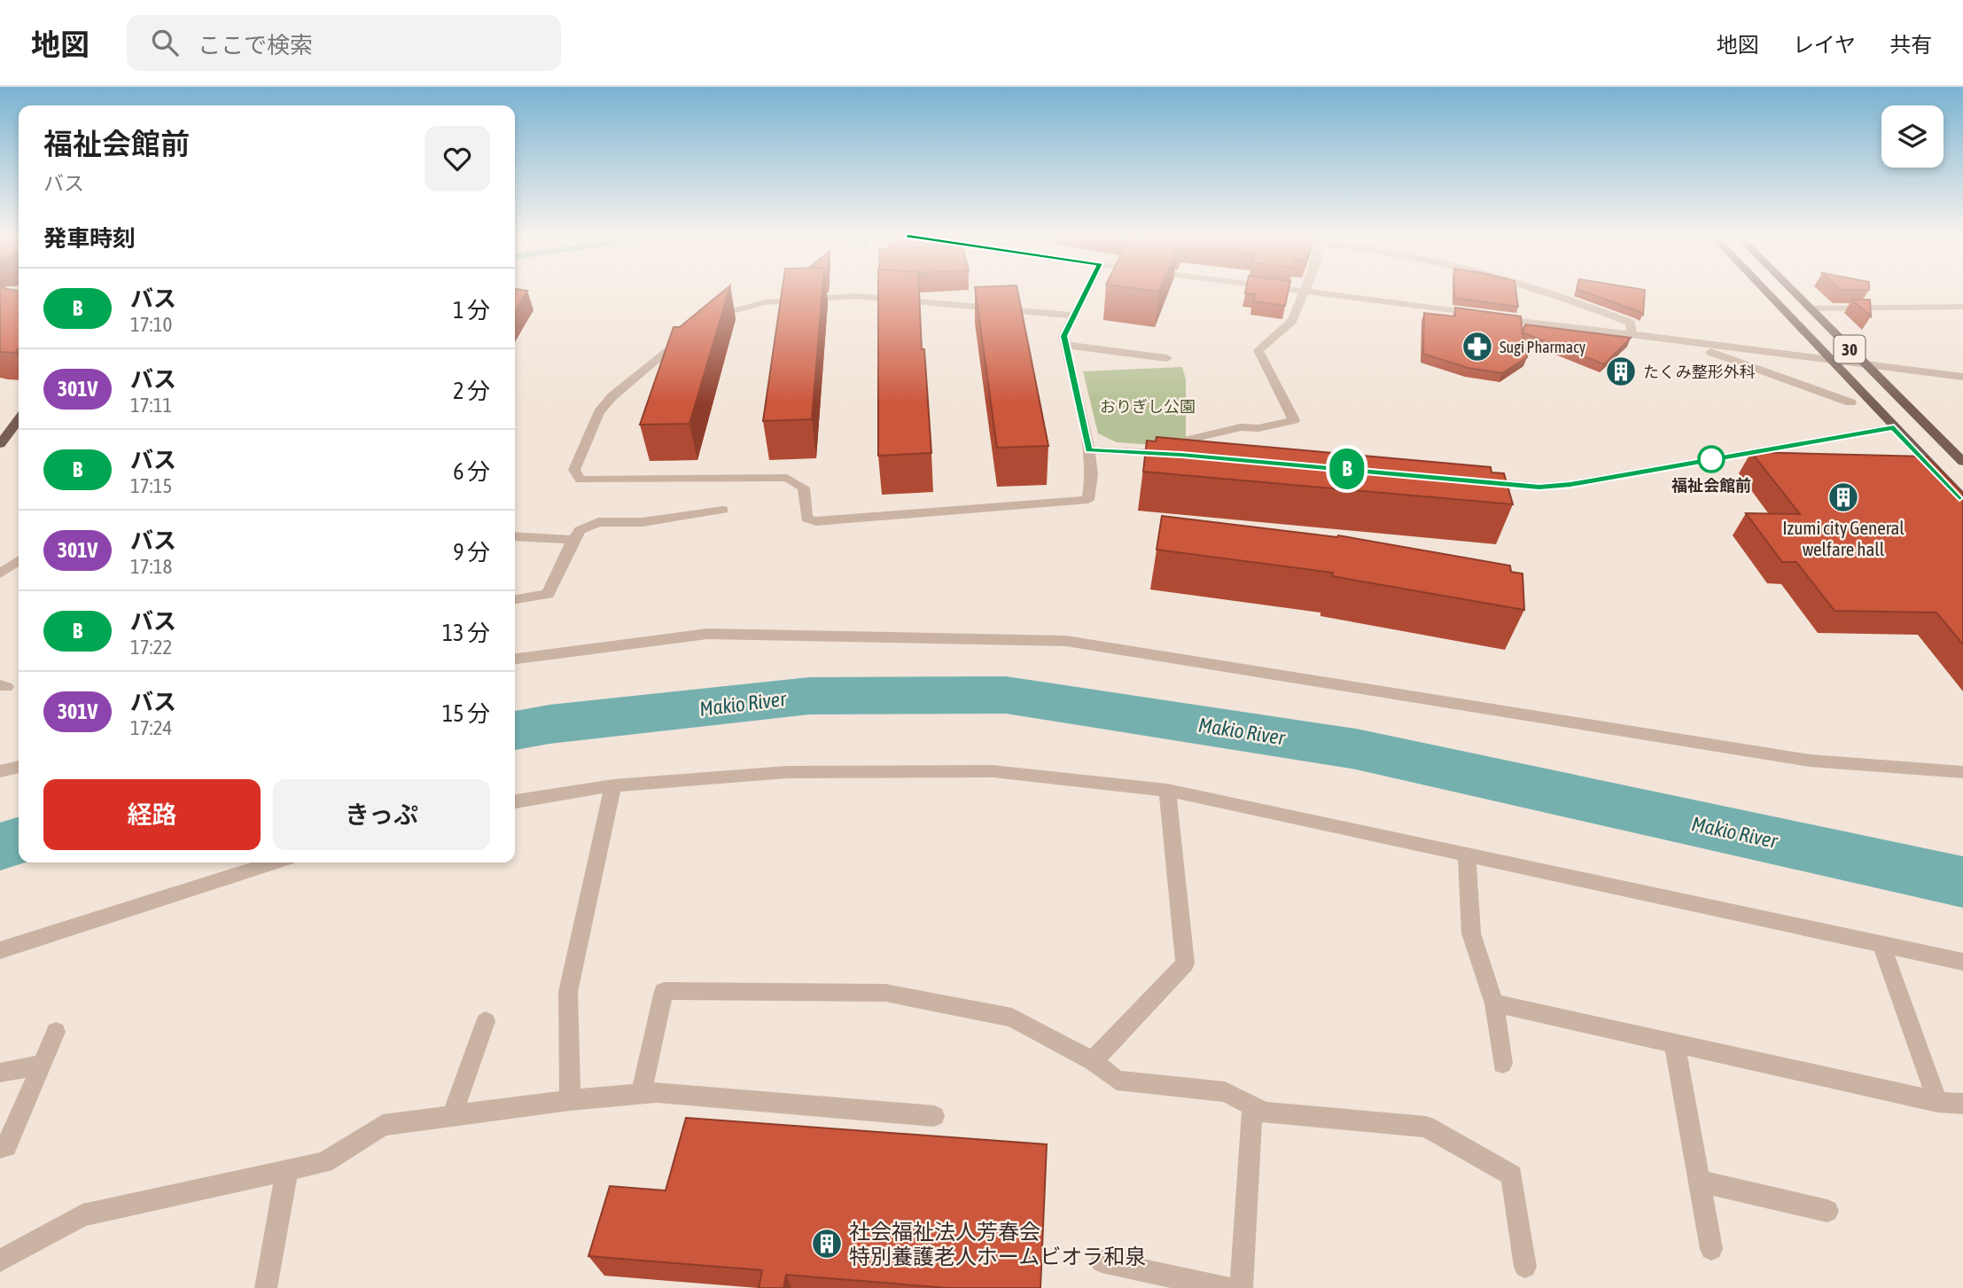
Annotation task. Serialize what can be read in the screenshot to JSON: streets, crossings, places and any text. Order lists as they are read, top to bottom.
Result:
{
  "streets": {
    "main road": ["30"]
  },
  "water": ["Makio River"],
  "parks": ["おりぎし公園"],
  "places": {
    "pharmacy": ["Sugi Pharmacy"],
    "building": ["たくみ整形外科", "Izumi city General welfare hall", "社会福祉法人芳春会 特別養護老人ホームビオラ和泉"],
    "other": ["福祉会館前"]
  },
  "lines": ["bus line B"],
  "page": {
    "header": "地図",
    "search": "ここで検索",
    "nav": ["地図", "レイヤ", "共有"],
    "on_map": "B",
    "heading": [
      ["福祉会館前", "バス"],
      "発車時刻"
    ],
    "list": [
      {
        "mark": "B",
        "name": "バス",
        "note": "17:10",
        "value": "1 分"
      },
      {
        "mark": "301V",
        "name": "バス",
        "note": "17:11",
        "value": "2 分"
      },
      {
        "mark": "B",
        "name": "バス",
        "note": "17:15",
        "value": "6 分"
      },
      {
        "mark": "301V",
        "name": "バス",
        "note": "17:18",
        "value": "9 分"
      },
      {
        "mark": "B",
        "name": "バス",
        "note": "17:22",
        "value": "13 分"
      },
      {
        "mark": "301V",
        "name": "バス",
        "note": "17:24",
        "value": "15 分"
      }
    ],
    "buttons": ["経路", "きっぷ"]
  }
}
